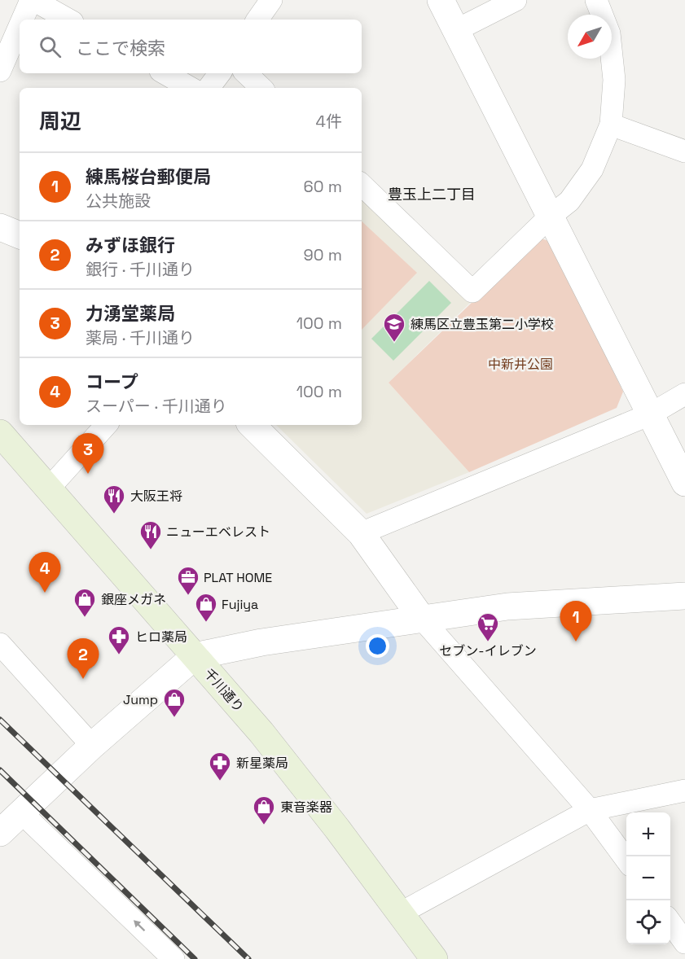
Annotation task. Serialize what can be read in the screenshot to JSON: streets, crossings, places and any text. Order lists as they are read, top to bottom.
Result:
{
  "streets": {
    "main road": ["千川通り"]
  },
  "districts": ["豊玉上二丁目"],
  "parks": ["中新井公園"],
  "places": {
    "school or university": ["練馬区立豊玉第二小学校"],
    "restaurant": ["大阪王将", "ニューエベレスト"],
    "office": ["PLAT HOME"],
    "shop": [
      "銀座メガネ",
      "Fujiya",
      "Jump",
      "東音楽器"
    ],
    "supermarket": ["セブン-イレブン"],
    "pharmacy": ["ヒロ薬局", "新星薬局"]
  },
  "north": "bottom left",
  "page": {
    "search": "ここで検索",
    "heading": ["周辺", "4件"],
    "list": [
      {
        "mark": "1",
        "name": "練馬桜台郵便局",
        "note": "公共施設",
        "value": "60 m"
      },
      {
        "mark": "2",
        "name": "みずほ銀行",
        "note": "銀行 · 千川通り",
        "value": "90 m"
      },
      {
        "mark": "3",
        "name": "力湧堂薬局",
        "note": "薬局 · 千川通り",
        "value": "100 m"
      },
      {
        "mark": "4",
        "name": "コープ",
        "note": "スーパー · 千川通り",
        "value": "100 m"
      }
    ],
    "pins": [
      "3",
      "4",
      "1",
      "2"
    ],
    "map_buttons": ["+", "−"]
  }
}
